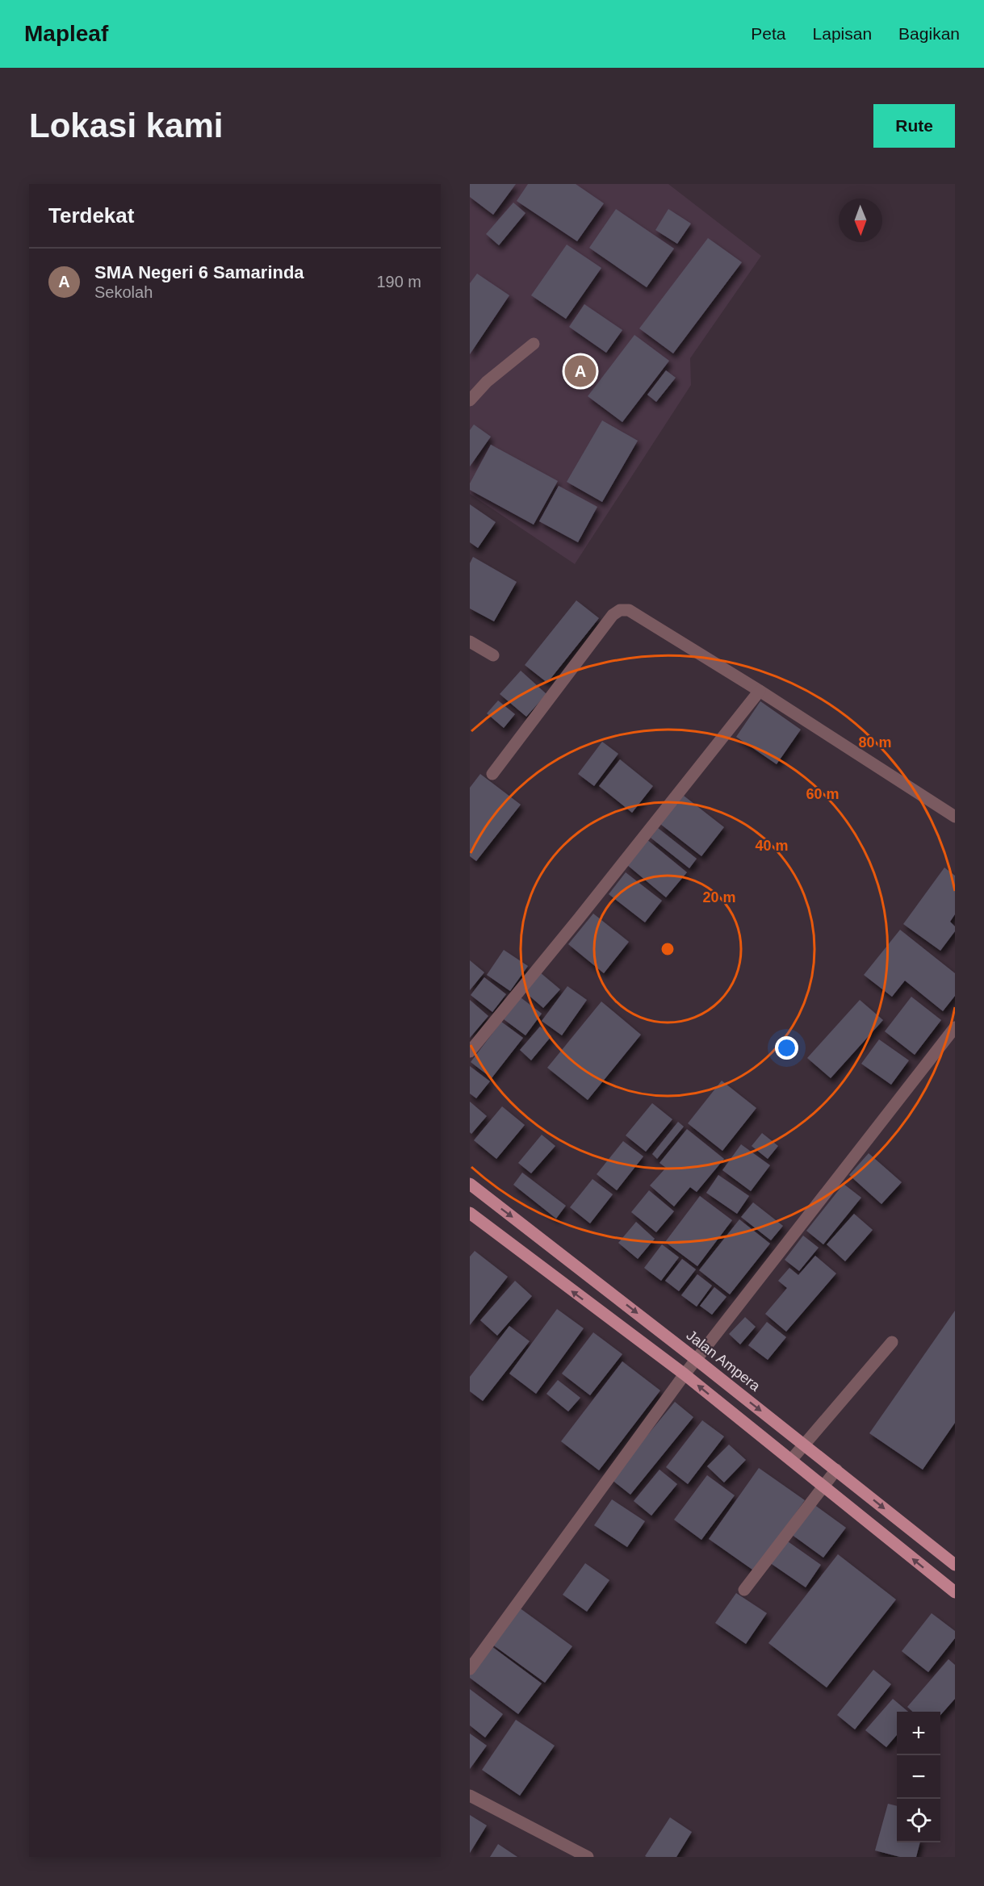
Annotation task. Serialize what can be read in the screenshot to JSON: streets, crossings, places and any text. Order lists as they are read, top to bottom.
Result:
{
  "streets": {
    "main road": ["Jalan Ampera"]
  },
  "north": "bottom",
  "page": {
    "header": "Mapleaf",
    "nav": ["Peta", "Lapisan", "Bagikan"],
    "buttons": "Rute",
    "title": "Lokasi kami",
    "heading": "Terdekat",
    "list": [
      {
        "mark": "A",
        "name": "SMA Negeri 6 Samarinda",
        "note": "Sekolah",
        "value": "190 m"
      }
    ],
    "pins": "A",
    "map_buttons": ["+", "−"]
  },
  "rings": [
    "80 m",
    "60 m",
    "40 m",
    "20 m"
  ]
}
